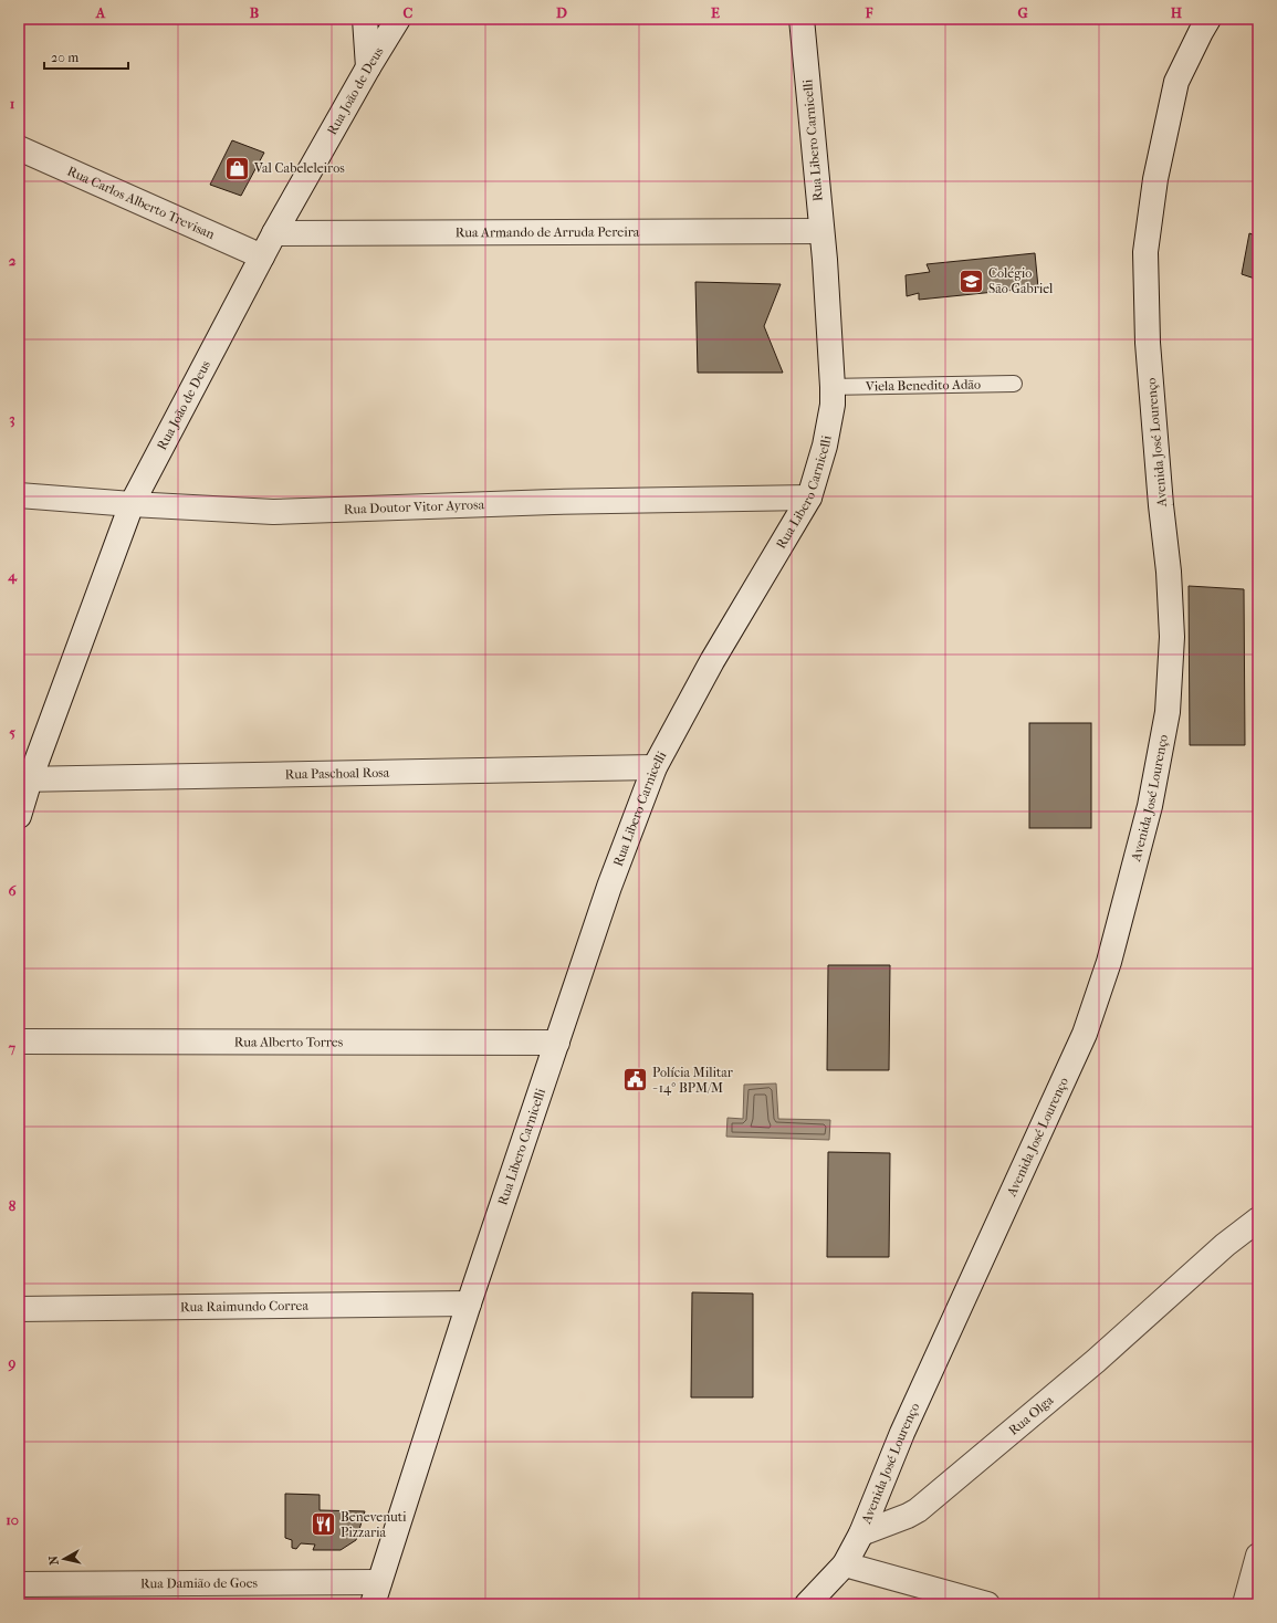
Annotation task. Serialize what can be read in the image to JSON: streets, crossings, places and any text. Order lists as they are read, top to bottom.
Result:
{
  "streets": {
    "street": [
      "Rua João de Deus",
      "Rua Libero Carnicelli",
      "Rua Carlos Alberto Trevisan",
      "Rua Armando de Arruda Pereira",
      "Avenida José Lourenço",
      "Rua Doutor Vitor Ayrosa",
      "Rua Paschoal Rosa",
      "Rua Alberto Torres",
      "Rua Raimundo Correa",
      "Rua Olga",
      "Rua Damião de Goes"
    ],
    "lane": ["Viela Benedito Adão"]
  },
  "crossings": [
    ["Rua João de Deus", "Rua Carlos Alberto Trevisan"],
    ["Rua João de Deus", "Rua Armando de Arruda Pereira"],
    ["Rua João de Deus", "Rua Doutor Vitor Ayrosa"],
    ["Rua João de Deus", "Rua Paschoal Rosa"],
    ["Rua Libero Carnicelli", "Rua Armando de Arruda Pereira"],
    ["Rua Libero Carnicelli", "Viela Benedito Adão"],
    ["Rua Libero Carnicelli", "Rua Doutor Vitor Ayrosa"],
    ["Rua Libero Carnicelli", "Rua Paschoal Rosa"],
    ["Rua Libero Carnicelli", "Rua Alberto Torres"],
    ["Rua Libero Carnicelli", "Rua Raimundo Correa"],
    ["Rua Libero Carnicelli", "Rua Damião de Goes"],
    ["Avenida José Lourenço", "Rua Olga"]
  ],
  "places": {
    "shop": ["Val Cabeleleiros"],
    "school or university": ["Colégio São Gabriel"],
    "public building": ["Polícia Militar - 14º BPM/M"],
    "restaurant": ["Benevenuti Pizzaria"]
  },
  "scale_bar": "20 m",
  "north": "left",
  "grid": {
    "columns": [
      "A",
      "B",
      "C",
      "D",
      "E",
      "F",
      "G",
      "H"
    ],
    "rows": [
      "1",
      "2",
      "3",
      "4",
      "5",
      "6",
      "7",
      "8",
      "9",
      "10"
    ]
  }
}
